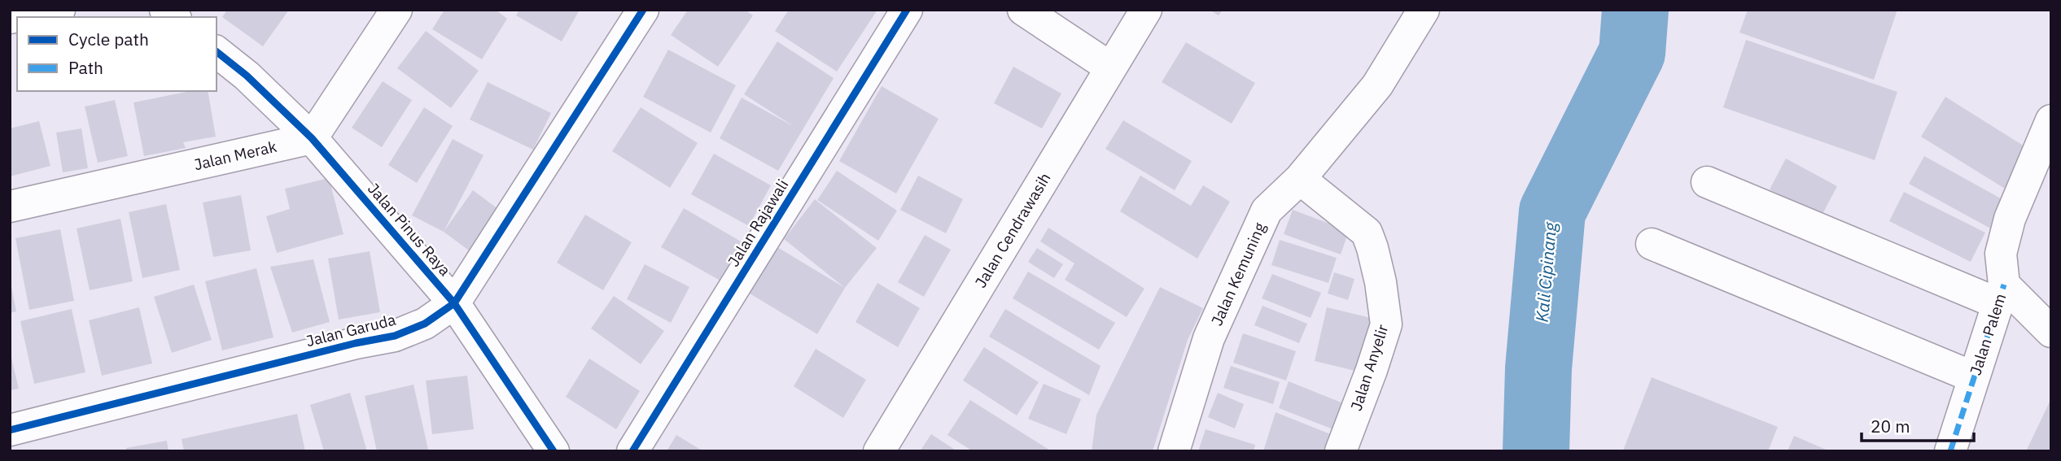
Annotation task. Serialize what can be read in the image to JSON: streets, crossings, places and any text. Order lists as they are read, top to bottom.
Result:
{
  "streets": {
    "street": [
      "Jalan Merak",
      "Jalan Rajawali",
      "Jalan Pinus Raya",
      "Jalan Cendrawasih",
      "Jalan Kemuning",
      "Jalan Garuda",
      "Jalan Palem",
      "Jalan Anyelir"
    ]
  },
  "crossings": [
    ["Jalan Merak", "Jalan Pinus Raya"],
    ["Jalan Pinus Raya", "Jalan Garuda"],
    ["Jalan Kemuning", "Jalan Anyelir"]
  ],
  "water": ["Kali Cipinang"],
  "legend": ["Cycle path", "Path"],
  "scale_bar": "20 m"
}
